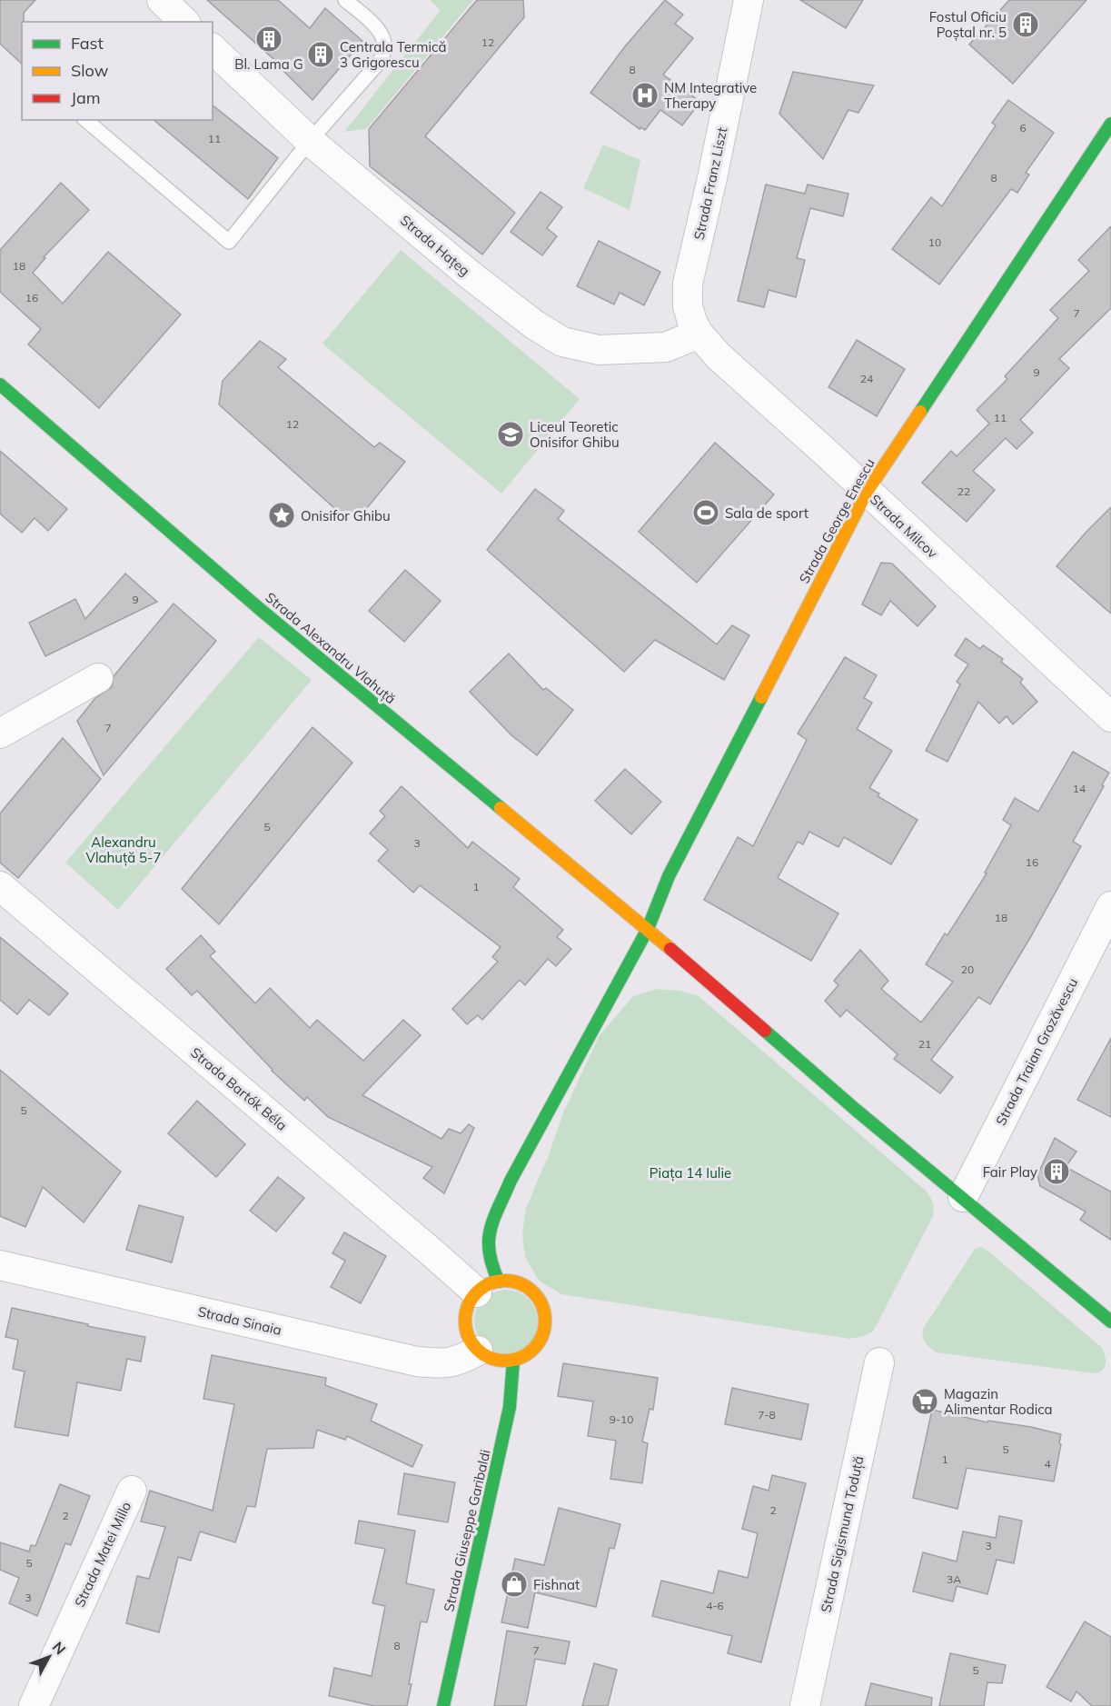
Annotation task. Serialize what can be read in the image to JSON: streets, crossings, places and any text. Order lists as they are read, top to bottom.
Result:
{
  "streets": {
    "street": [
      "Strada Franz Liszt",
      "Strada Hațeg",
      "Strada George Enescu",
      "Strada Milcov",
      "Strada Alexandru Vlahuță",
      "Strada Traian Grozăvescu",
      "Strada Bartók Béla",
      "Strada Sinaia",
      "Strada Giuseppe Garibaldi",
      "Strada Sigismund Toduță",
      "Strada Matei Millo"
    ]
  },
  "crossings": [
    ["Strada Franz Liszt", "Strada Hațeg"],
    ["Strada Franz Liszt", "Strada Milcov"],
    ["Strada Hațeg", "Strada Milcov"],
    ["Strada George Enescu", "Strada Milcov"],
    ["Strada George Enescu", "Strada Alexandru Vlahuță"],
    ["Strada Bartók Béla", "Strada Sinaia"],
    ["Strada Bartók Béla", "Strada Giuseppe Garibaldi"],
    ["Strada Sinaia", "Strada Giuseppe Garibaldi"]
  ],
  "parks": ["Alexandru Vlahuță 5-7", "Piața 14 Iulie"],
  "places": {
    "building": [
      "Fostul Oficiu Poștal nr. 5",
      "Bl. Lama G",
      "Centrala Termică 3 Grigorescu",
      "Fair Play"
    ],
    "hospital": ["NM Integrative Therapy"],
    "school or university": ["Liceul Teoretic Onisifor Ghibu"],
    "sports": ["Sala de sport"],
    "place": ["Onisifor Ghibu"],
    "supermarket": ["Magazin Alimentar Rodica"],
    "shop": ["Fishnat"]
  },
  "house_numbers": [
    "12",
    "8",
    "6",
    "11",
    "8",
    "10",
    "18",
    "16",
    "7",
    "9",
    "24",
    "11",
    "12",
    "22",
    "9",
    "7",
    "14",
    "5",
    "3",
    "16",
    "1",
    "18",
    "20",
    "21",
    "5",
    "7-8",
    "9-10",
    "5",
    "1",
    "4",
    "2",
    "2",
    "3",
    "5",
    "3A",
    "3",
    "4-6",
    "8",
    "7",
    "5"
  ],
  "legend": ["Fast", "Slow", "Jam"],
  "north": "top right"
}
